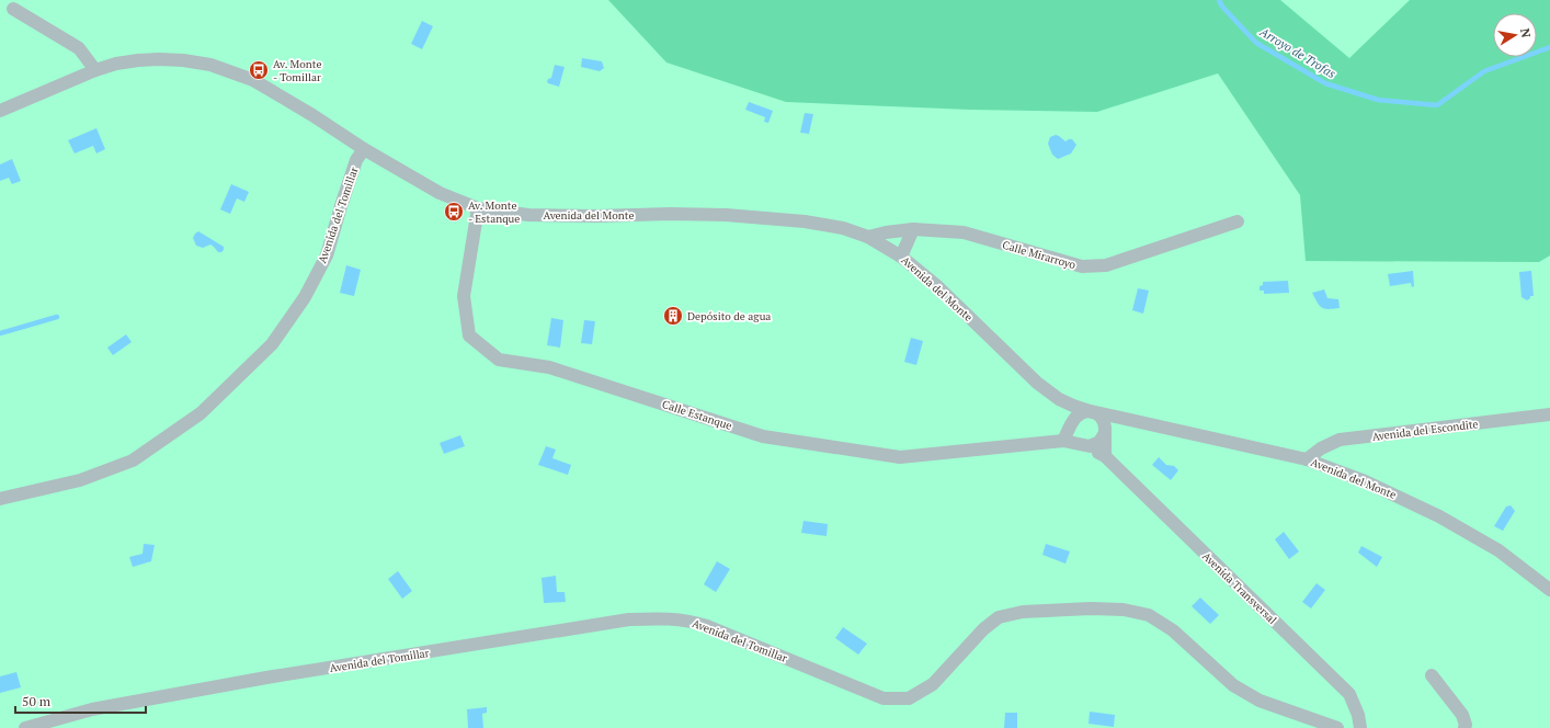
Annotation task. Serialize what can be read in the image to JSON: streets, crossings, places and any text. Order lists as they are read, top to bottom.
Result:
{
  "streets": {
    "street": [
      "Avenida del Tomillar",
      "Avenida del Monte",
      "Calle Mirarroyo",
      "Calle Estanque",
      "Avenida del Escondite",
      "Avenida Transversal"
    ]
  },
  "crossings": [
    ["Avenida del Tomillar", "Avenida del Monte"],
    ["Avenida del Monte", "Calle Mirarroyo"],
    ["Avenida del Monte", "Calle Estanque"],
    ["Avenida del Monte", "Avenida del Escondite"],
    ["Avenida del Monte", "Avenida Transversal"],
    ["Calle Estanque", "Avenida Transversal"]
  ],
  "water": ["Arroyo de Trofas"],
  "places": {
    "bus stop": ["Av. Monte - Tomillar", "Av. Monte - Estanque"],
    "building": ["Depósito de agua"]
  },
  "scale_bar": "50 m",
  "north": "right"
}
